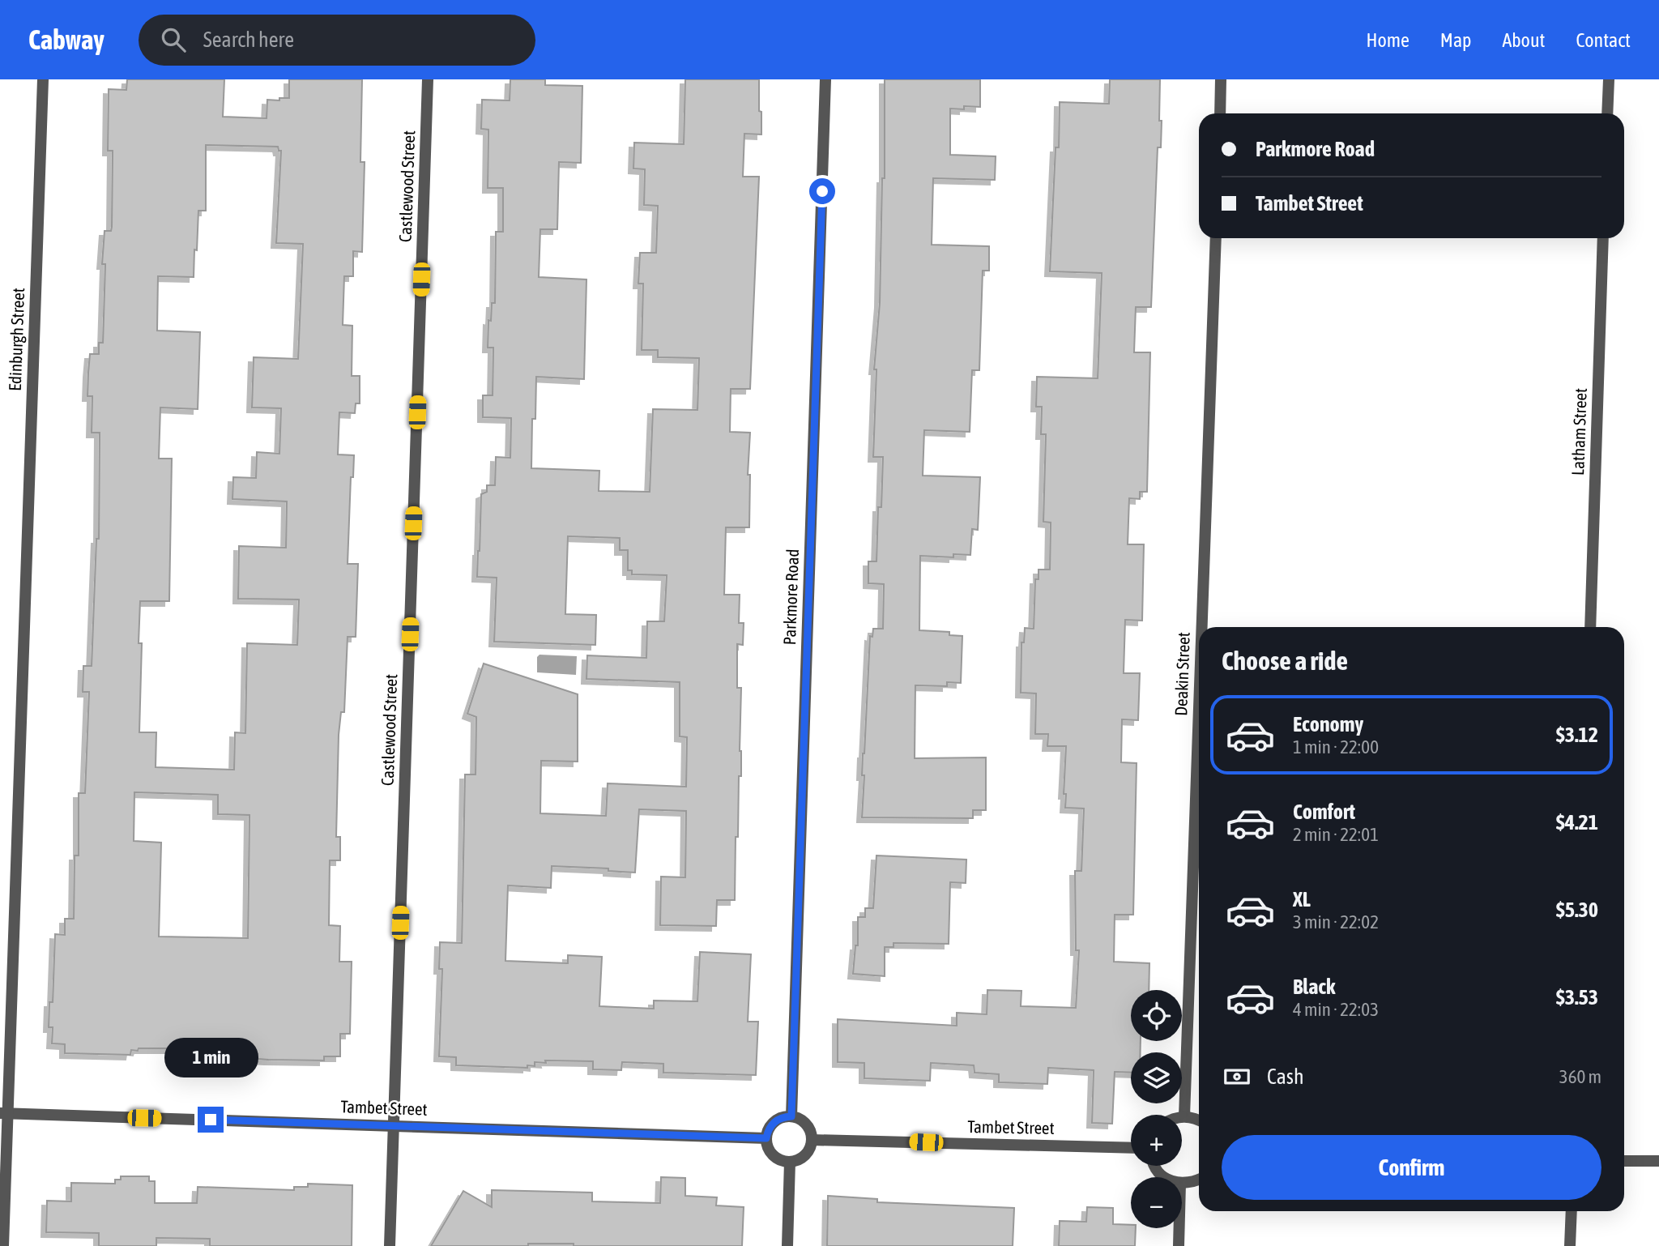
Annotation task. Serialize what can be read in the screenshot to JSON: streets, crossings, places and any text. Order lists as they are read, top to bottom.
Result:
{
  "streets": {
    "street": [
      "Castlewood Street",
      "Edinburgh Street",
      "Latham Street",
      "Parkmore Road",
      "Deakin Street",
      "Tambet Street"
    ]
  },
  "crossings": [
    ["Castlewood Street", "Tambet Street"],
    ["Edinburgh Street", "Tambet Street"],
    ["Parkmore Road", "Tambet Street"]
  ],
  "page": {
    "header": "Cabway",
    "search": "Search here",
    "nav": [
      "Home",
      "Map",
      "About",
      "Contact"
    ],
    "banner": ["Parkmore Road", "Tambet Street"],
    "heading": "Choose a ride",
    "list": [
      {
        "name": "Economy",
        "note": "1 min · 22:00",
        "value": "$3.12"
      },
      {
        "name": "Comfort",
        "note": "2 min · 22:01",
        "value": "$4.21"
      },
      {
        "name": "XL",
        "note": "3 min · 22:02",
        "value": "$5.30"
      },
      {
        "name": "Black",
        "note": "4 min · 22:03",
        "value": "$3.53"
      }
    ],
    "map_buttons": ["+", "−"],
    "bubble": "1 min",
    "pay": ["Cash", "360 m"],
    "buttons": "Confirm"
  }
}
